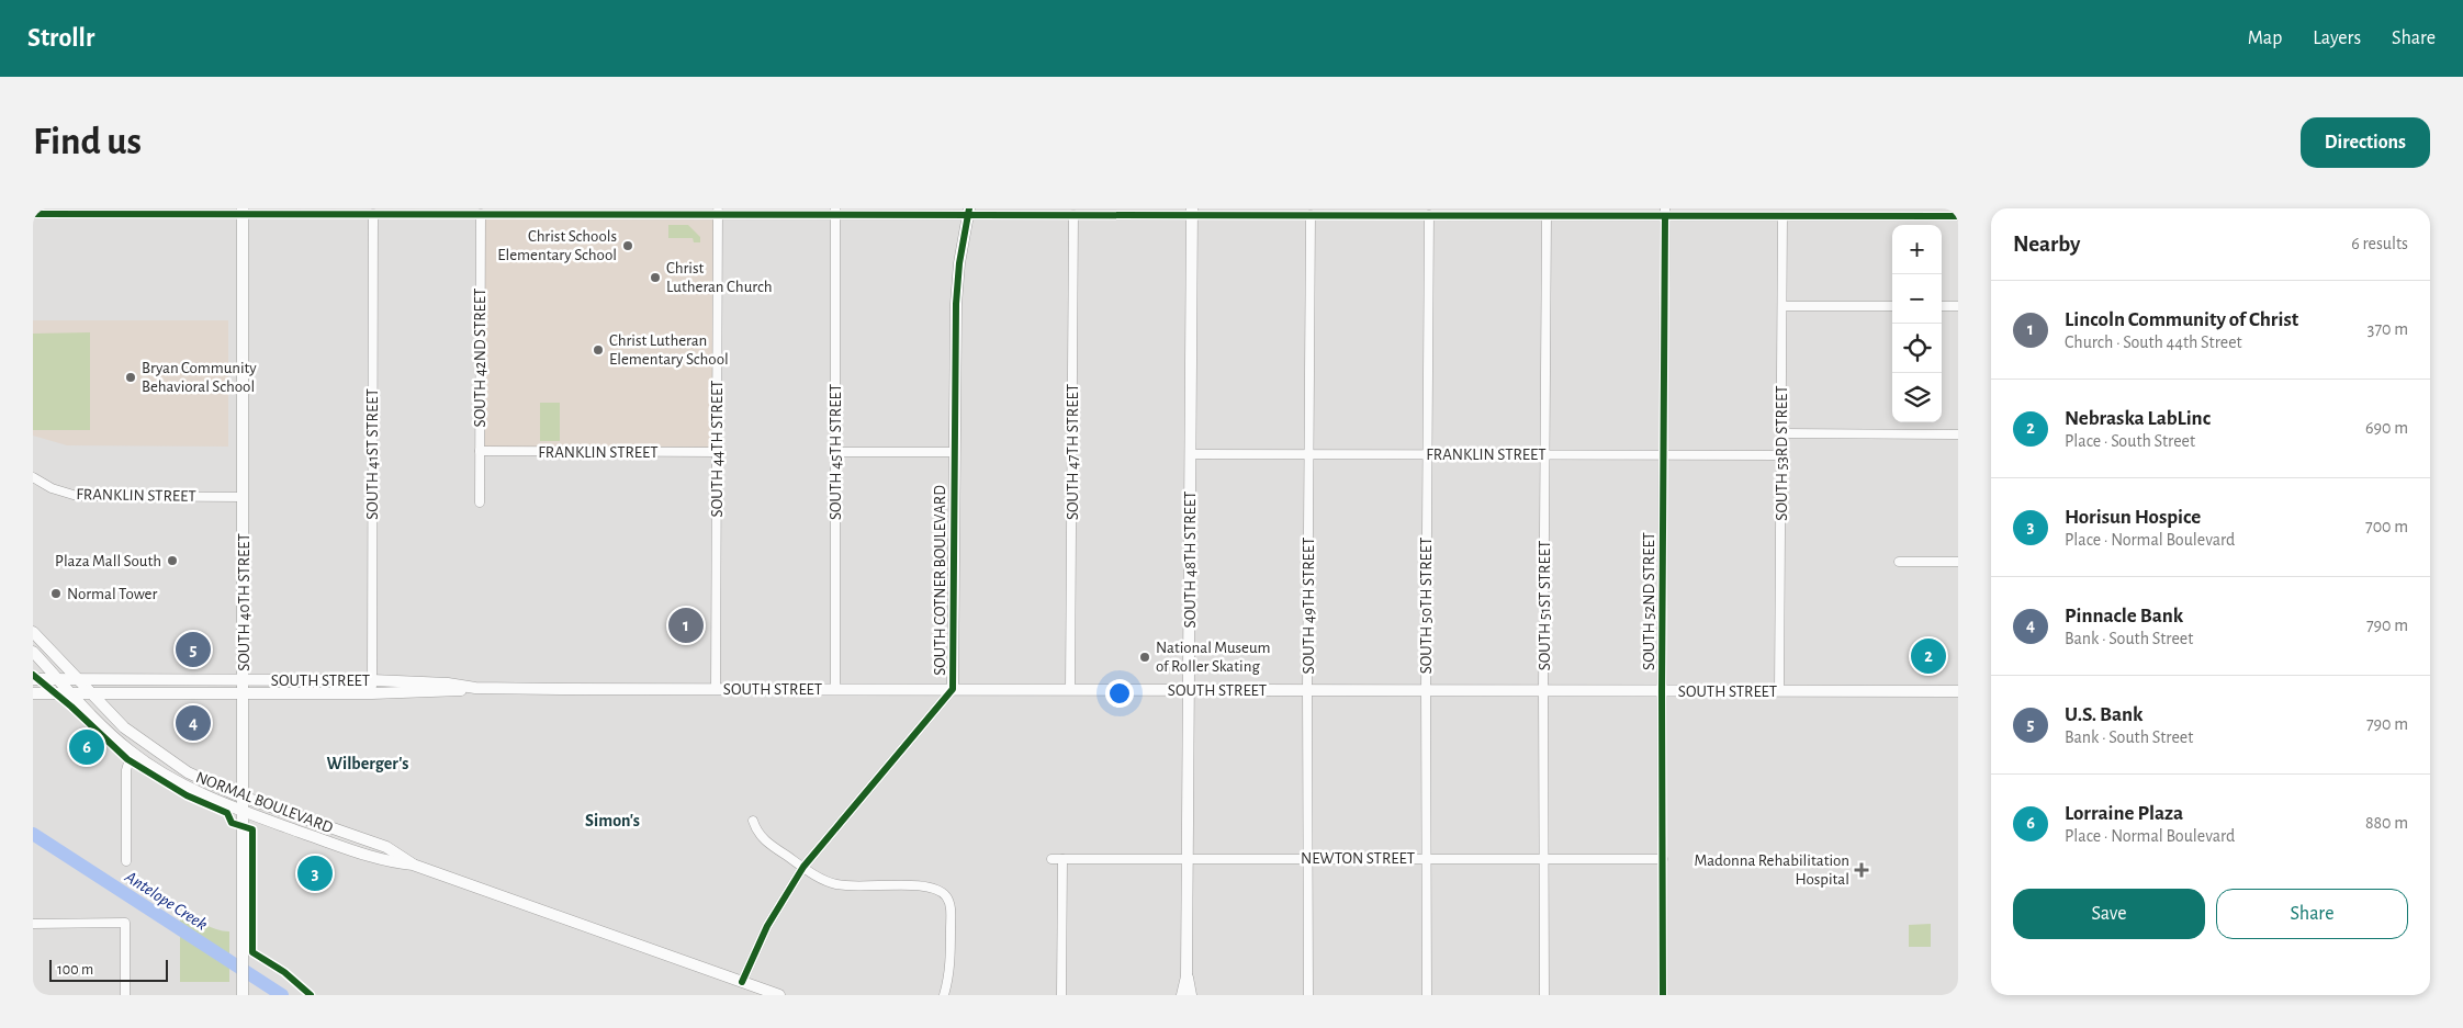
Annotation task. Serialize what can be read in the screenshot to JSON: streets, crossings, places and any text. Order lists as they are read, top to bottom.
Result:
{
  "streets": {
    "main road": [
      "SOUTH 48TH STREET",
      "SOUTH COTNER BOULEVARD",
      "SOUTH 40TH STREET",
      "SOUTH STREET",
      "NORMAL BOULEVARD"
    ],
    "street": [
      "SOUTH 42ND STREET",
      "SOUTH 44TH STREET",
      "FRANKLIN STREET",
      "SOUTH 45TH STREET",
      "SOUTH 47TH STREET",
      "SOUTH 53RD STREET",
      "SOUTH 41ST STREET",
      "SOUTH 52ND STREET",
      "SOUTH 49TH STREET",
      "SOUTH 50TH STREET",
      "SOUTH 51ST STREET",
      "NEWTON STREET"
    ]
  },
  "crossings": [
    ["SOUTH 42ND STREET", "FRANKLIN STREET"],
    ["SOUTH 44TH STREET", "FRANKLIN STREET"],
    ["SOUTH 44TH STREET", "SOUTH STREET"],
    ["FRANKLIN STREET", "SOUTH 53RD STREET"],
    ["FRANKLIN STREET", "SOUTH 48TH STREET"],
    ["FRANKLIN STREET", "SOUTH 52ND STREET"],
    ["FRANKLIN STREET", "SOUTH 40TH STREET"],
    ["FRANKLIN STREET", "SOUTH 49TH STREET"],
    ["FRANKLIN STREET", "SOUTH 50TH STREET"],
    ["FRANKLIN STREET", "SOUTH 51ST STREET"],
    ["SOUTH 45TH STREET", "SOUTH STREET"],
    ["SOUTH 47TH STREET", "SOUTH STREET"],
    ["SOUTH 53RD STREET", "SOUTH STREET"],
    ["SOUTH 41ST STREET", "SOUTH STREET"],
    ["SOUTH 48TH STREET", "SOUTH STREET"],
    ["SOUTH 48TH STREET", "NEWTON STREET"],
    ["SOUTH COTNER BOULEVARD", "SOUTH STREET"],
    ["SOUTH COTNER BOULEVARD", "NORMAL BOULEVARD"],
    ["SOUTH 52ND STREET", "SOUTH STREET"],
    ["SOUTH 52ND STREET", "NEWTON STREET"],
    ["SOUTH 40TH STREET", "SOUTH STREET"],
    ["SOUTH 40TH STREET", "NORMAL BOULEVARD"],
    ["SOUTH 49TH STREET", "SOUTH STREET"],
    ["SOUTH 49TH STREET", "NEWTON STREET"],
    ["SOUTH 50TH STREET", "SOUTH STREET"],
    ["SOUTH 50TH STREET", "NEWTON STREET"],
    ["SOUTH 51ST STREET", "SOUTH STREET"],
    ["SOUTH 51ST STREET", "NEWTON STREET"],
    ["SOUTH STREET", "NORMAL BOULEVARD"]
  ],
  "districts": ["Wilberger's", "Simon's"],
  "water": ["Antelope Creek"],
  "places": {
    "other": [
      "Christ Schools Elementary School",
      "Christ Lutheran Church",
      "Christ Lutheran Elementary School",
      "Bryan Community Behavioral School",
      "Plaza Mall South",
      "Normal Tower",
      "National Museum of Roller Skating"
    ],
    "health": ["Madonna Rehabilitation Hospital"]
  },
  "scale_bar": "100 m",
  "page": {
    "header": "Strollr",
    "nav": ["Map", "Layers", "Share"],
    "buttons": [
      "Directions",
      ["Save", "Share"]
    ],
    "title": "Find us",
    "heading": ["Nearby", "6 results"],
    "map_buttons": ["+", "−"],
    "list": [
      {
        "mark": "1",
        "name": "Lincoln Community of Christ",
        "note": "Church · South 44th Street",
        "value": "370 m"
      },
      {
        "mark": "2",
        "name": "Nebraska LabLinc",
        "note": "Place · South Street",
        "value": "690 m"
      },
      {
        "mark": "3",
        "name": "Horisun Hospice",
        "note": "Place · Normal Boulevard",
        "value": "700 m"
      },
      {
        "mark": "4",
        "name": "Pinnacle Bank",
        "note": "Bank · South Street",
        "value": "790 m"
      },
      {
        "mark": "5",
        "name": "U.S. Bank",
        "note": "Bank · South Street",
        "value": "790 m"
      },
      {
        "mark": "6",
        "name": "Lorraine Plaza",
        "note": "Place · Normal Boulevard",
        "value": "880 m"
      }
    ],
    "pins": [
      "1",
      "5",
      "2",
      "4",
      "6",
      "3"
    ],
    "scale": "100 m"
  }
}
